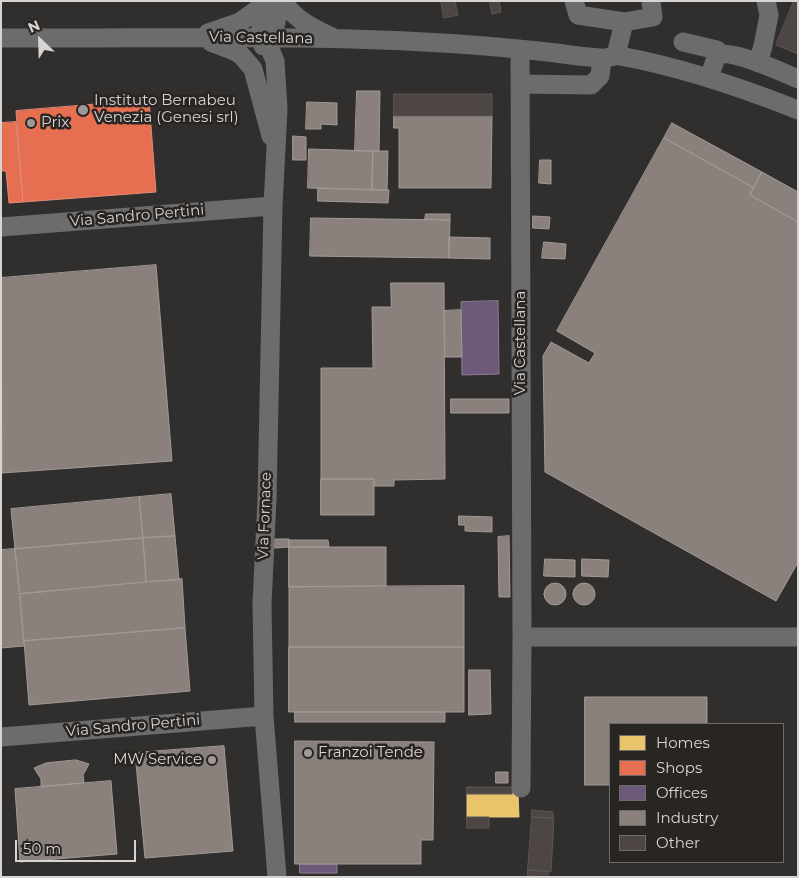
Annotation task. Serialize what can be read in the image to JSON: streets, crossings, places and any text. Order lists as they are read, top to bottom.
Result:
{
  "streets": {
    "street": ["Via Castellana", "Via Sandro Pertini", "Via Fornace"]
  },
  "crossings": [
    ["Via Castellana", "Via Fornace"],
    ["Via Sandro Pertini", "Via Fornace"]
  ],
  "places": [
    "Instituto Bernabeu Venezia (Genesi srl)",
    "Prix",
    "Franzoi Tende",
    "MW Service"
  ],
  "legend": [
    "Homes",
    "Shops",
    "Offices",
    "Industry",
    "Other"
  ],
  "scale_bar": "50 m",
  "north": "top left"
}
